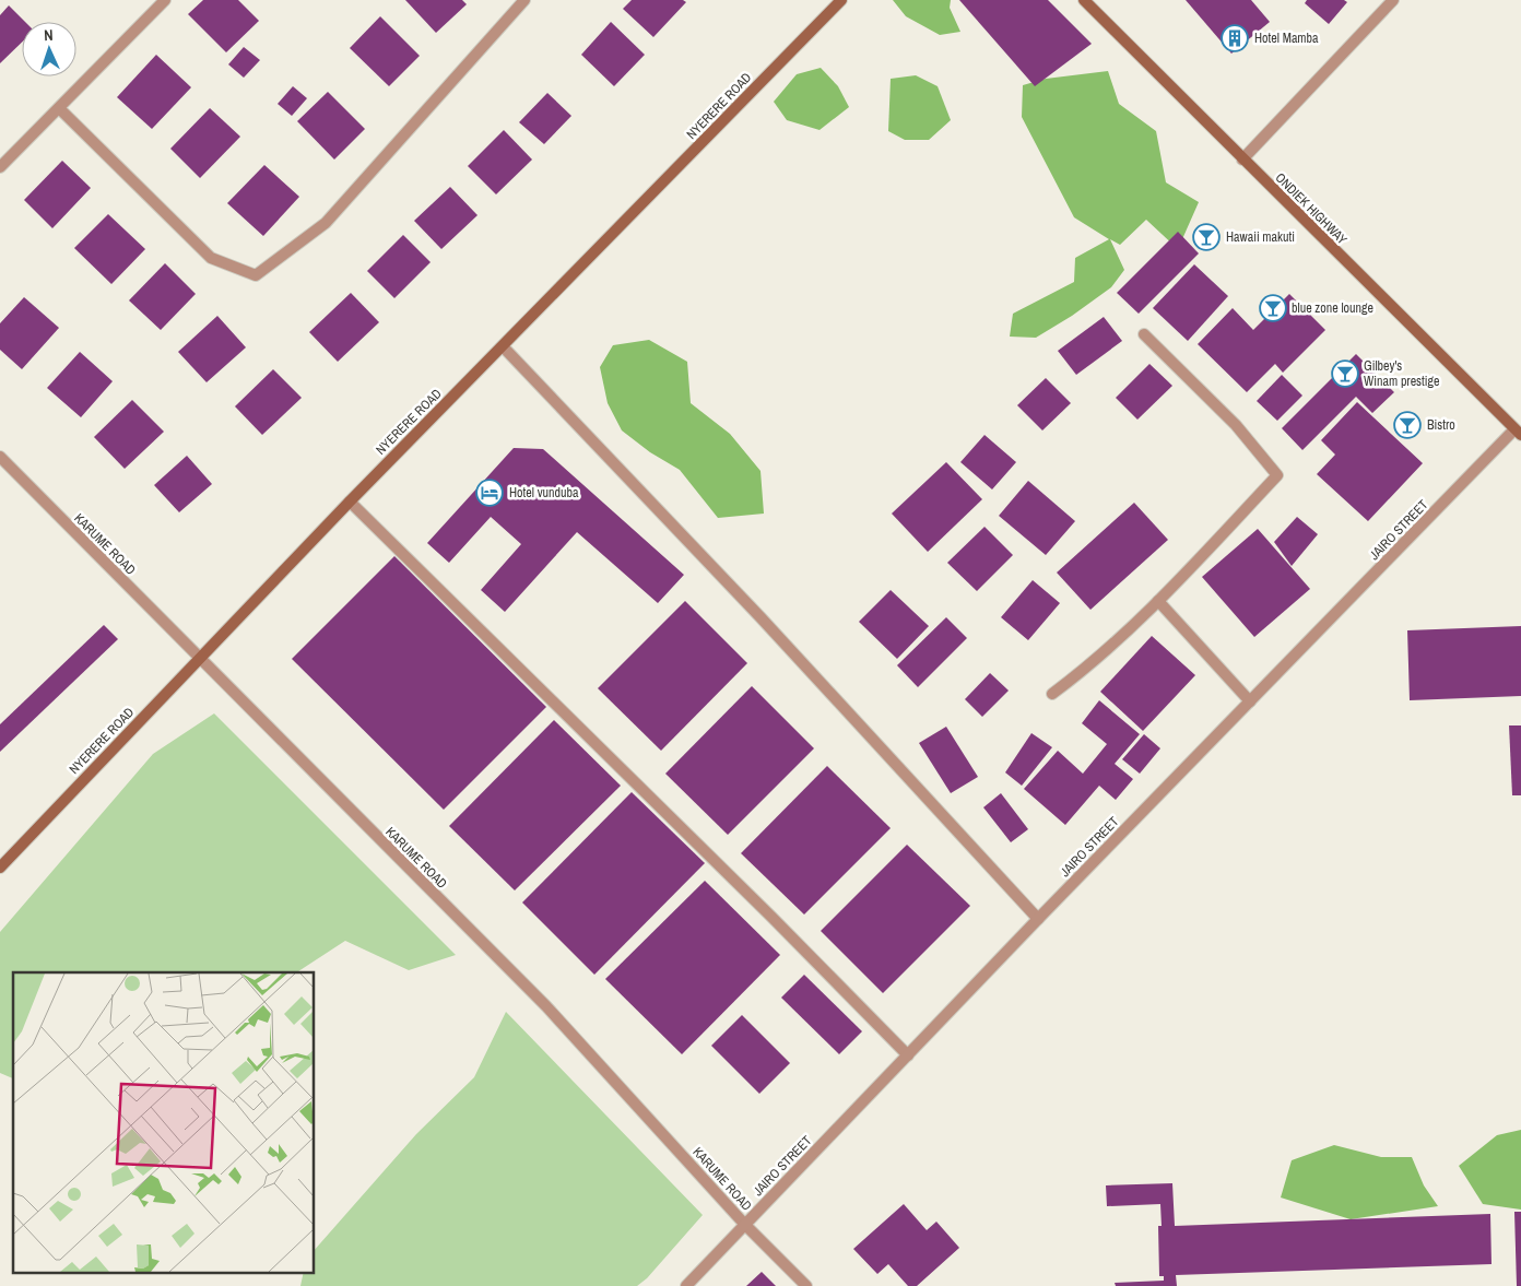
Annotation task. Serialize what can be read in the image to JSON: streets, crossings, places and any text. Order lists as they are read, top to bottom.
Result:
{
  "streets": {
    "main road": ["NYERERE ROAD", "ONDIEK HIGHWAY"],
    "street": ["JAIRO STREET", "KARUME ROAD"]
  },
  "crossings": [
    ["NYERERE ROAD", "KARUME ROAD"],
    ["ONDIEK HIGHWAY", "JAIRO STREET"],
    ["JAIRO STREET", "KARUME ROAD"]
  ],
  "places": {
    "building": ["Hotel Mamba"],
    "bar": [
      "Hawaii makuti",
      "blue zone lounge",
      "Gilbey's Winam prestige",
      "Bistro"
    ],
    "hotel": ["Hotel vunduba"]
  },
  "north": "top"
}
